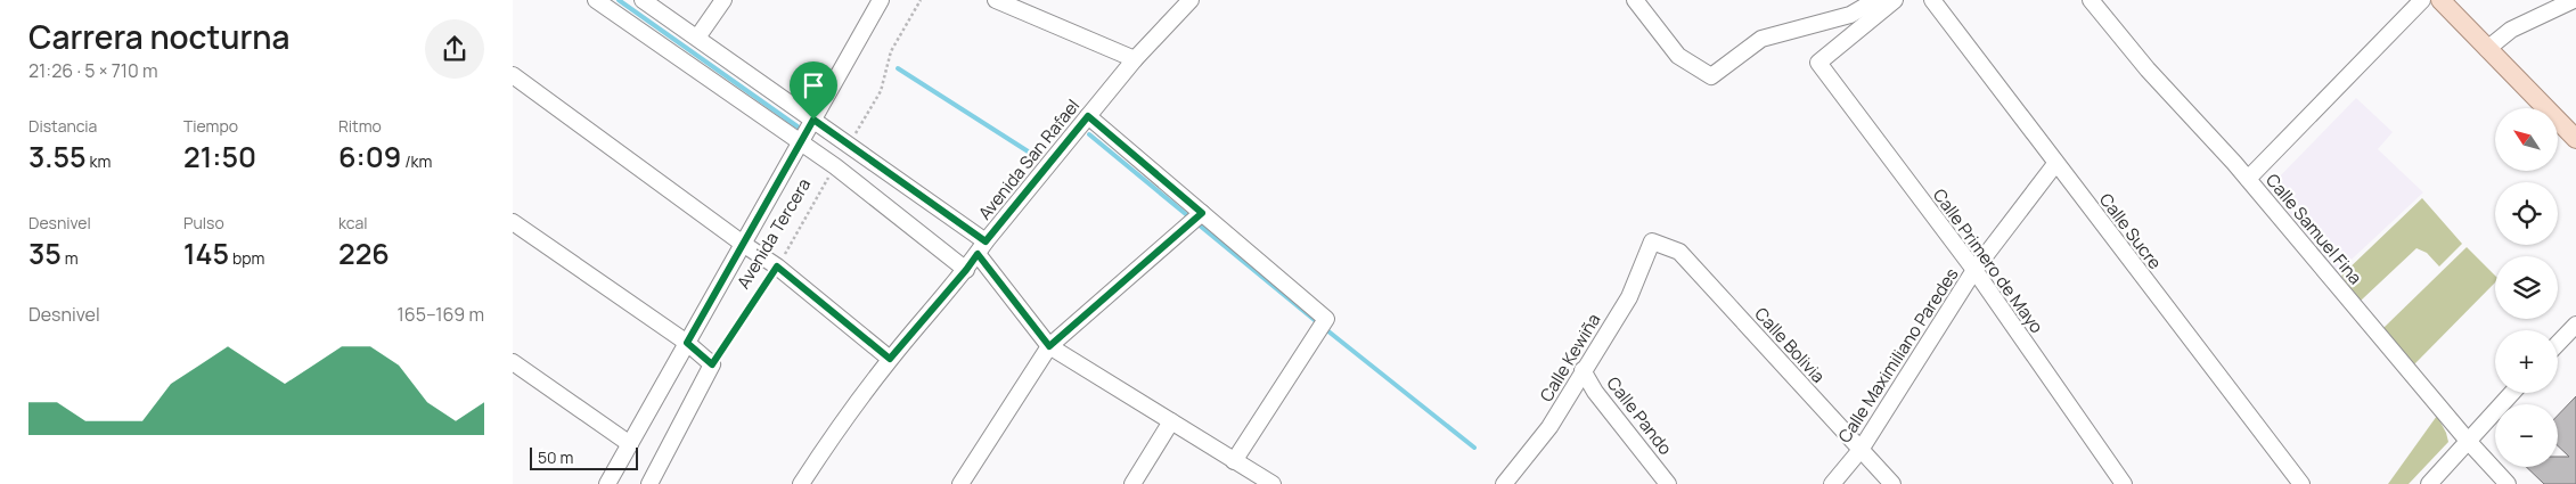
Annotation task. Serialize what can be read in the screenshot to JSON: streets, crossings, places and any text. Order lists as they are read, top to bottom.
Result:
{
  "streets": {
    "street": [
      "Avenida San Rafael",
      "Calle Samuel Fina",
      "Calle Sucre",
      "Avenida Tercera",
      "Calle Primero de Mayo",
      "Calle Bolivia",
      "Calle Maximiliano Paredes",
      "Calle Kewiña",
      "Calle Pando"
    ]
  },
  "crossings": [
    ["Calle Sucre", "Calle Maximiliano Paredes"],
    ["Calle Primero de Mayo", "Calle Maximiliano Paredes"],
    ["Calle Bolivia", "Calle Maximiliano Paredes"],
    ["Calle Bolivia", "Calle Kewiña"],
    ["Calle Kewiña", "Calle Pando"]
  ],
  "scale_bar": "50 m",
  "north": "top left",
  "page": {
    "heading": ["Carrera nocturna", "21:26 · 5 × 710 m"],
    "stats": [
      ["Distancia", "3.55 km"],
      ["Tiempo", "21:50"],
      ["Ritmo", "6:09 /km"],
      ["Desnivel", "35 m"],
      ["Pulso", "145 bpm"],
      ["kcal", "226"]
    ],
    "map_buttons": ["+", "−"],
    "chart": ["Desnivel", "165–169 m"],
    "scale": "50 m"
  }
}
